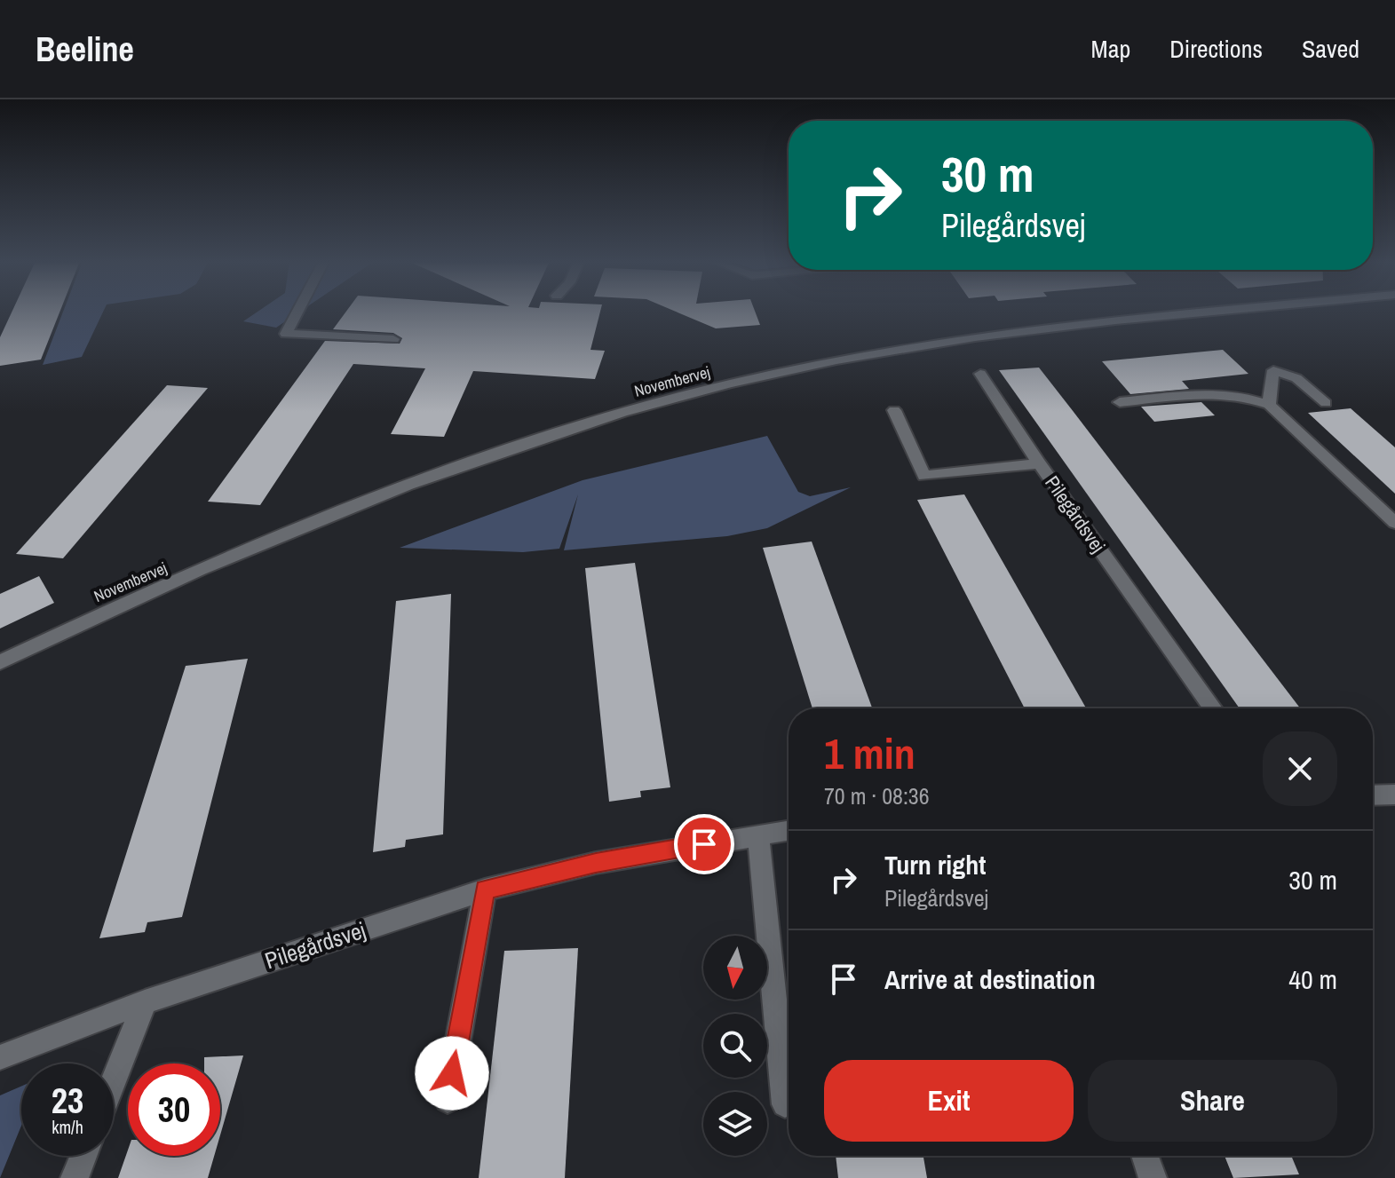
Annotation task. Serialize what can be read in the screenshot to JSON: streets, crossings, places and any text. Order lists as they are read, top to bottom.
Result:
{
  "streets": {
    "street": ["Novembervej", "Pilegårdsvej"]
  },
  "north": "bottom",
  "page": {
    "header": "Beeline",
    "nav": ["Map", "Directions", "Saved"],
    "turn": ["30 m", "Pilegårdsvej"],
    "heading": ["1 min", "70 m · 08:36"],
    "list": [
      {
        "name": "Turn right",
        "note": "Pilegårdsvej",
        "value": "30 m"
      },
      {
        "name": "Arrive at destination",
        "value": "40 m"
      }
    ],
    "buttons": ["Exit", "Share"],
    "speed": "23 km/h",
    "limit": "30"
  }
}
